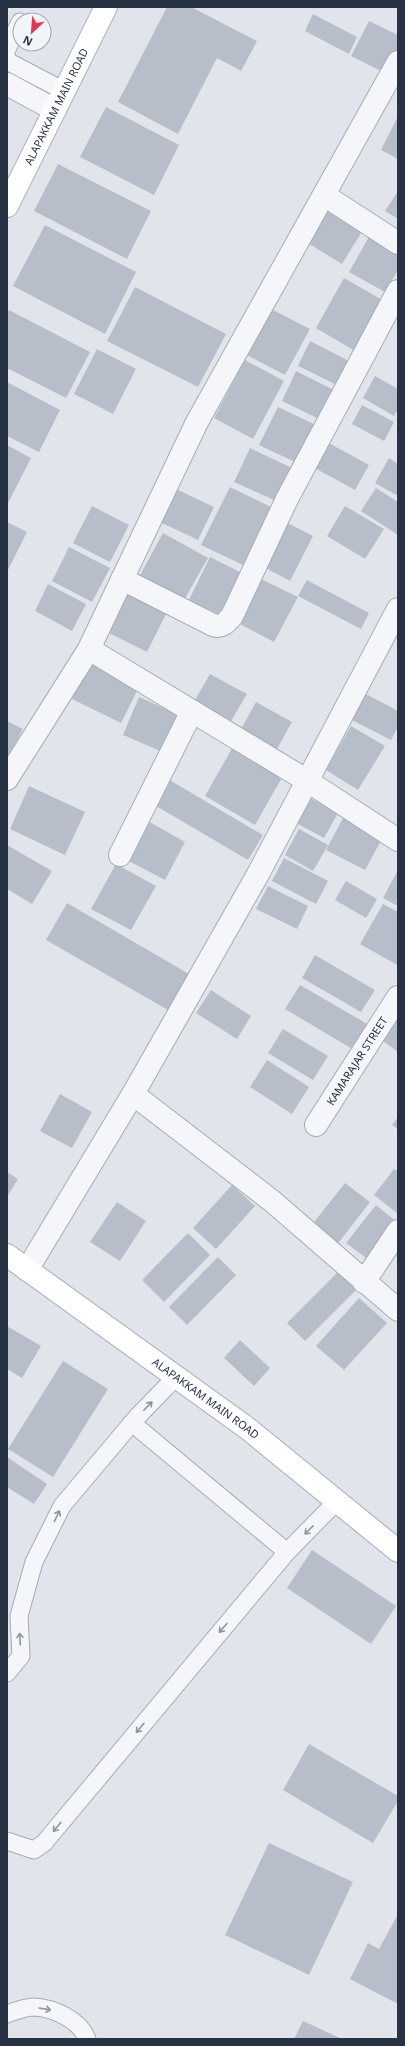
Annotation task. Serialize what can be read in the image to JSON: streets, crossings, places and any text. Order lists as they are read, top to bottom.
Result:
{
  "streets": {
    "main road": ["ALAPAKKAM MAIN ROAD"],
    "street": ["KAMARAJAR STREET"]
  },
  "north": "bottom left"
}
